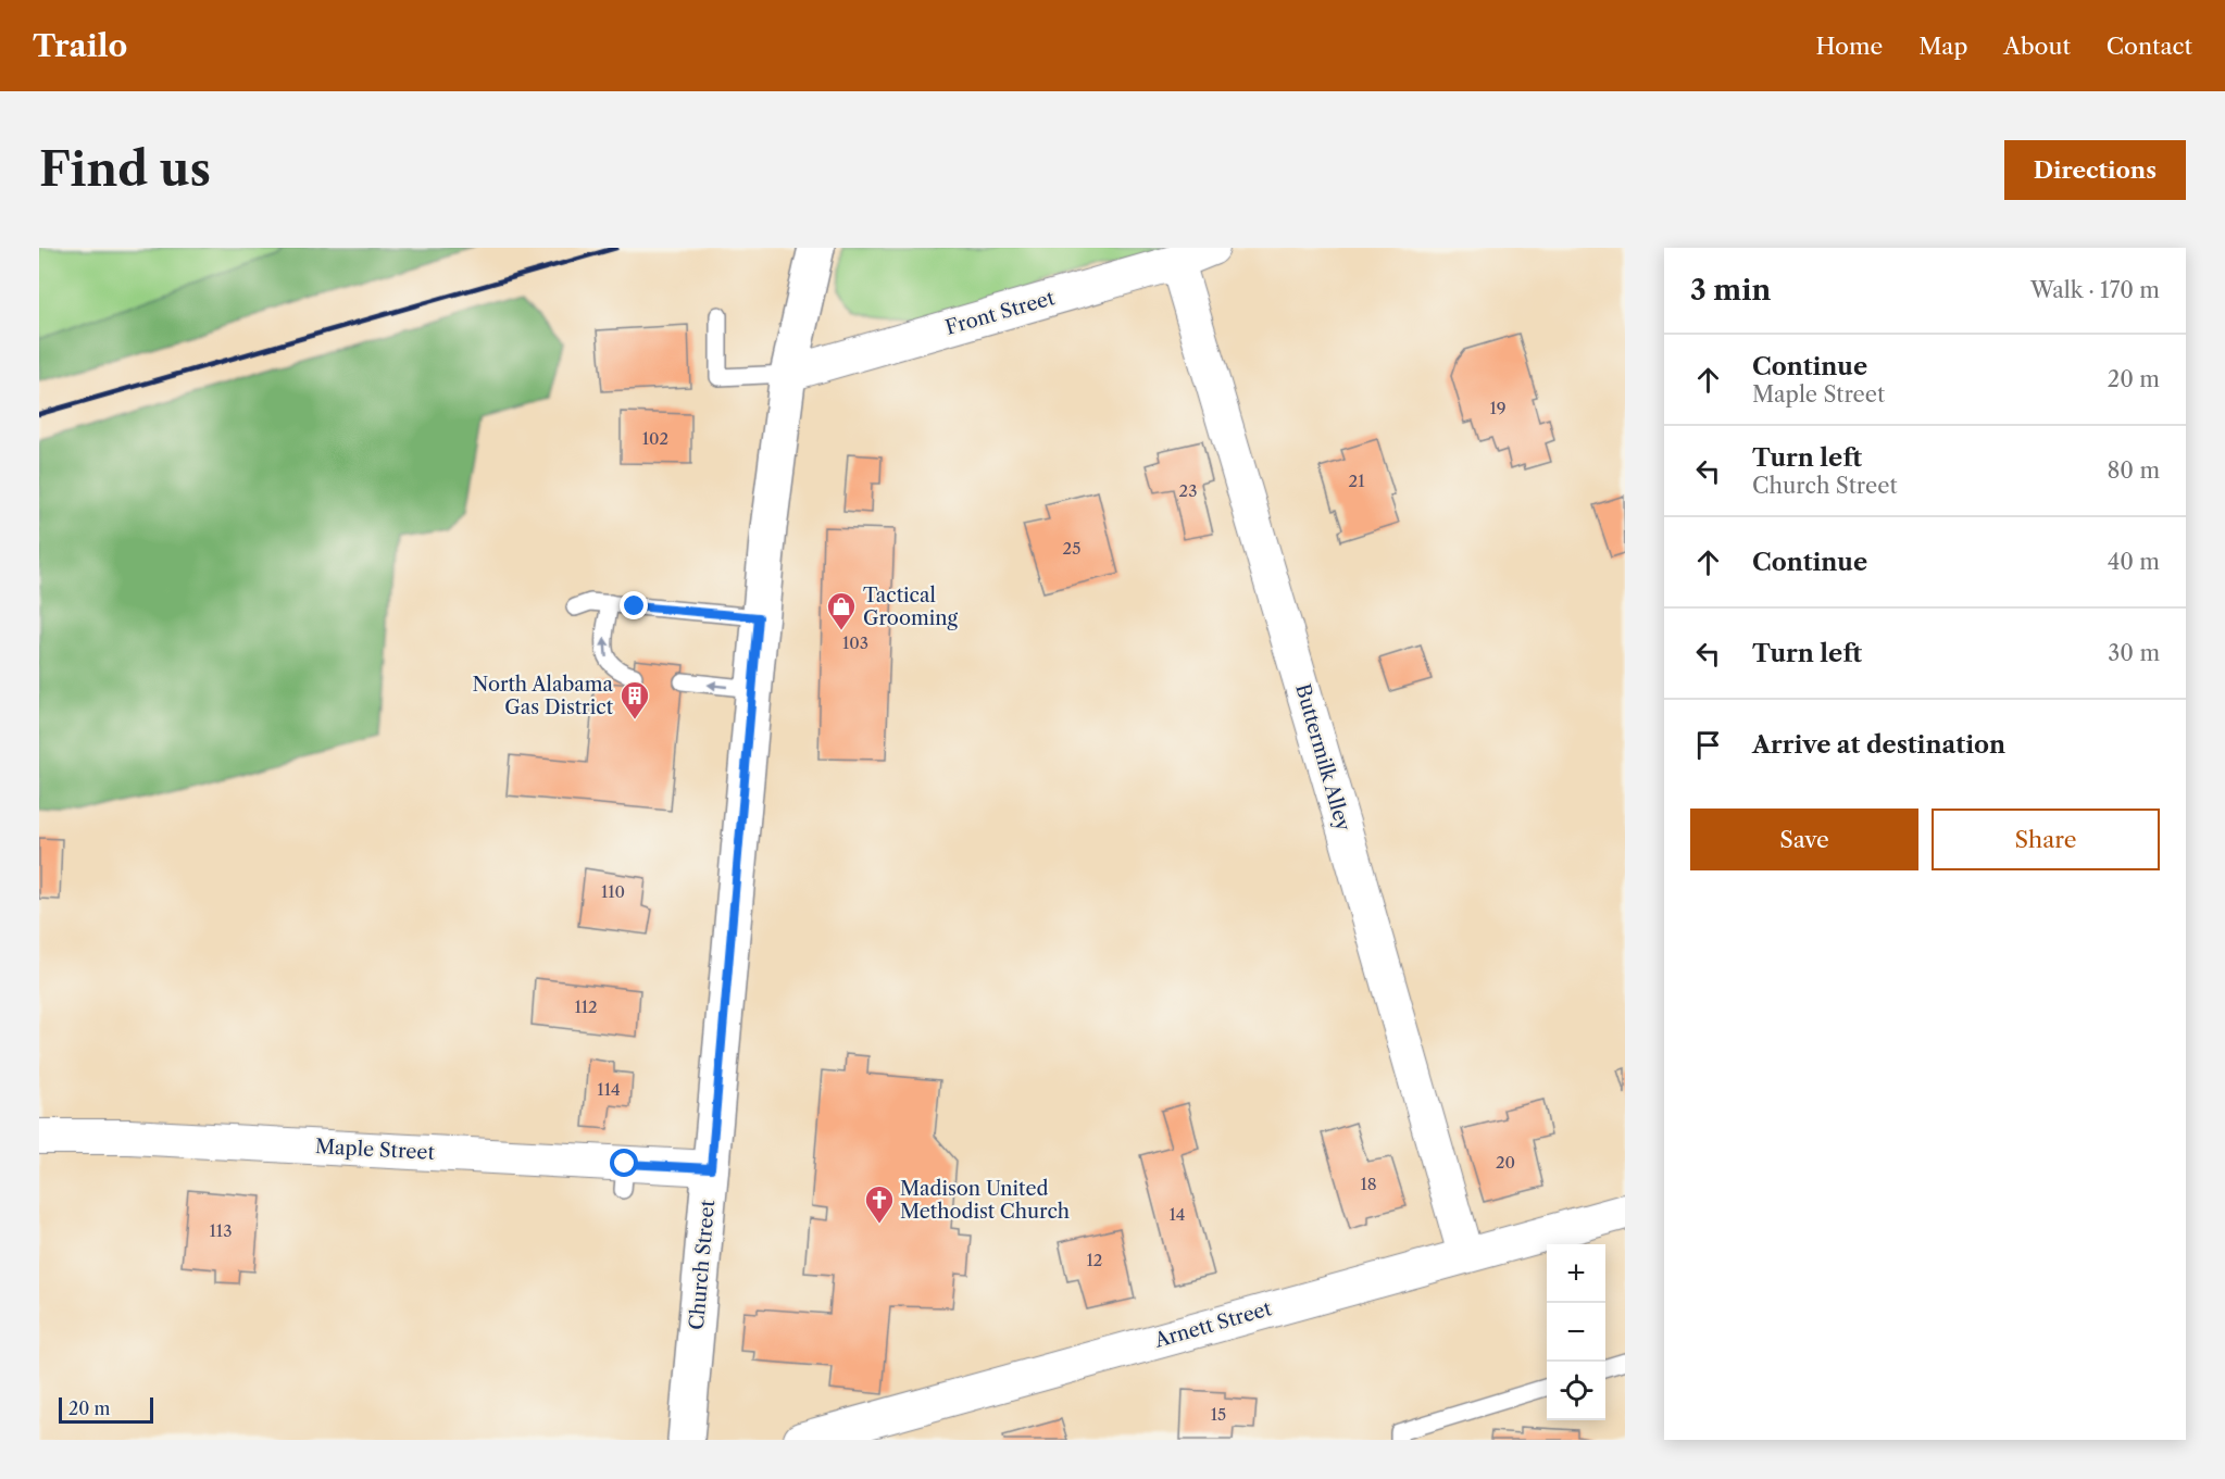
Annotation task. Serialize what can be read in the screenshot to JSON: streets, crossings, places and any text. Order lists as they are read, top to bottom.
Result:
{
  "streets": {
    "street": [
      "Front Street",
      "Buttermilk Alley",
      "Maple Street",
      "Church Street",
      "Arnett Street"
    ]
  },
  "crossings": [
    ["Front Street", "Buttermilk Alley"],
    ["Front Street", "Church Street"],
    ["Buttermilk Alley", "Arnett Street"],
    ["Maple Street", "Church Street"]
  ],
  "places": {
    "shop": ["Tactical Grooming"],
    "building": ["North Alabama Gas District"],
    "church": ["Madison United Methodist Church"]
  },
  "house_numbers": [
    "19",
    "102",
    "21",
    "23",
    "25",
    "103",
    "110",
    "112",
    "114",
    "20",
    "18",
    "14",
    "113",
    "12",
    "15"
  ],
  "scale_bar": "20 m",
  "page": {
    "header": "Trailo",
    "nav": [
      "Home",
      "Map",
      "About",
      "Contact"
    ],
    "buttons": [
      "Directions",
      ["Save", "Share"]
    ],
    "title": "Find us",
    "heading": ["3 min", "Walk · 170 m"],
    "list": [
      ["Continue", "Maple Street", "20 m"],
      ["Turn left", "Church Street", "80 m"],
      ["Continue", "40 m"],
      ["Turn left", "30 m"],
      "Arrive at destination"
    ],
    "map_buttons": ["+", "−"],
    "scale": "20 m"
  }
}
